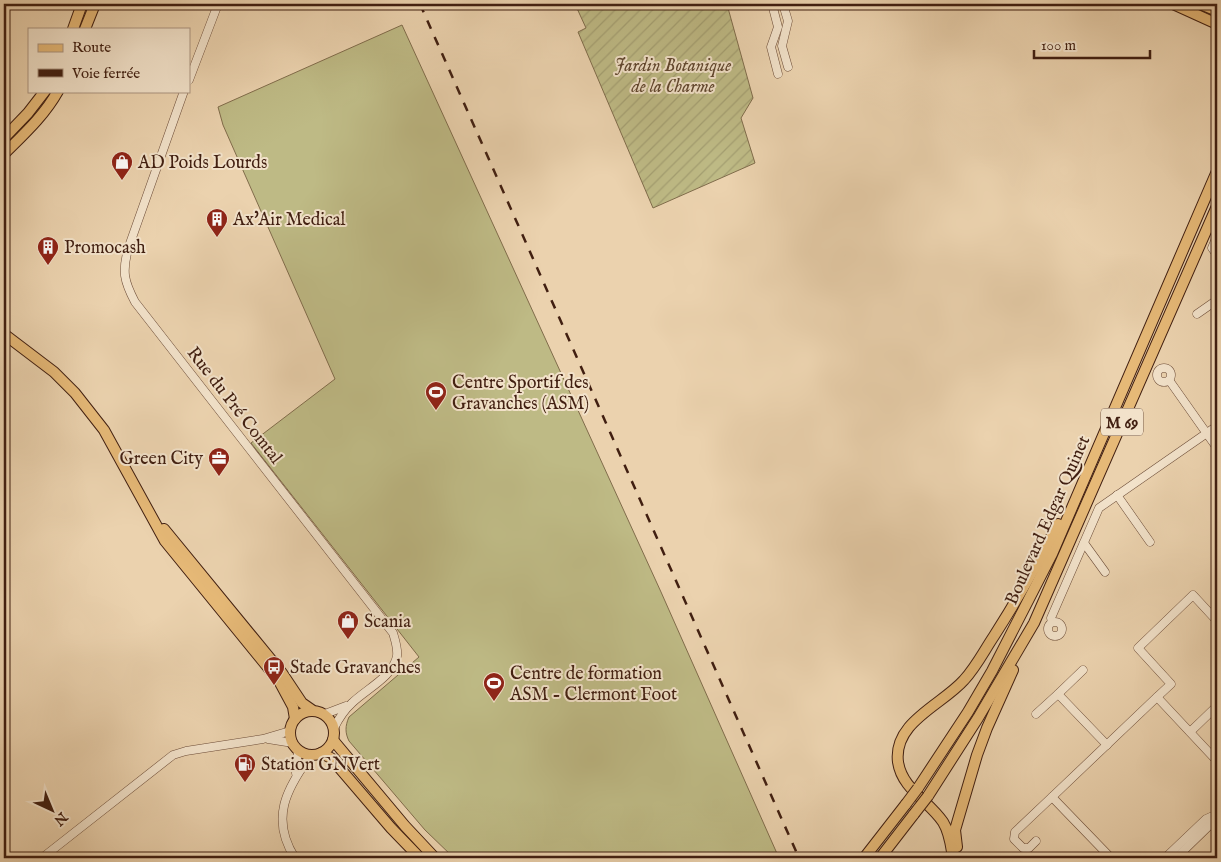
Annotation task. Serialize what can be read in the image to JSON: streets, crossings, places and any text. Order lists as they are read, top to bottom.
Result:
{
  "streets": {
    "main road": ["M 69", "Boulevard Edgar Quinet"],
    "street": ["Rue du Pré Comtal"]
  },
  "parks": ["Jardin Botanique de la Charme"],
  "places": {
    "shop": ["AD Poids Lourds", "Scania"],
    "building": ["Ax'Air Medical", "Promocash"],
    "sports": ["Centre Sportif des Gravanches (ASM)", "Centre de formation ASM - Clermont Foot"],
    "office": ["Green City"],
    "bus stop": ["Stade Gravanches"],
    "fuel station": ["Station GNVert"]
  },
  "legend": ["Route", "Voie ferrée"],
  "scale_bar": "100 m",
  "north": "bottom right"
}
